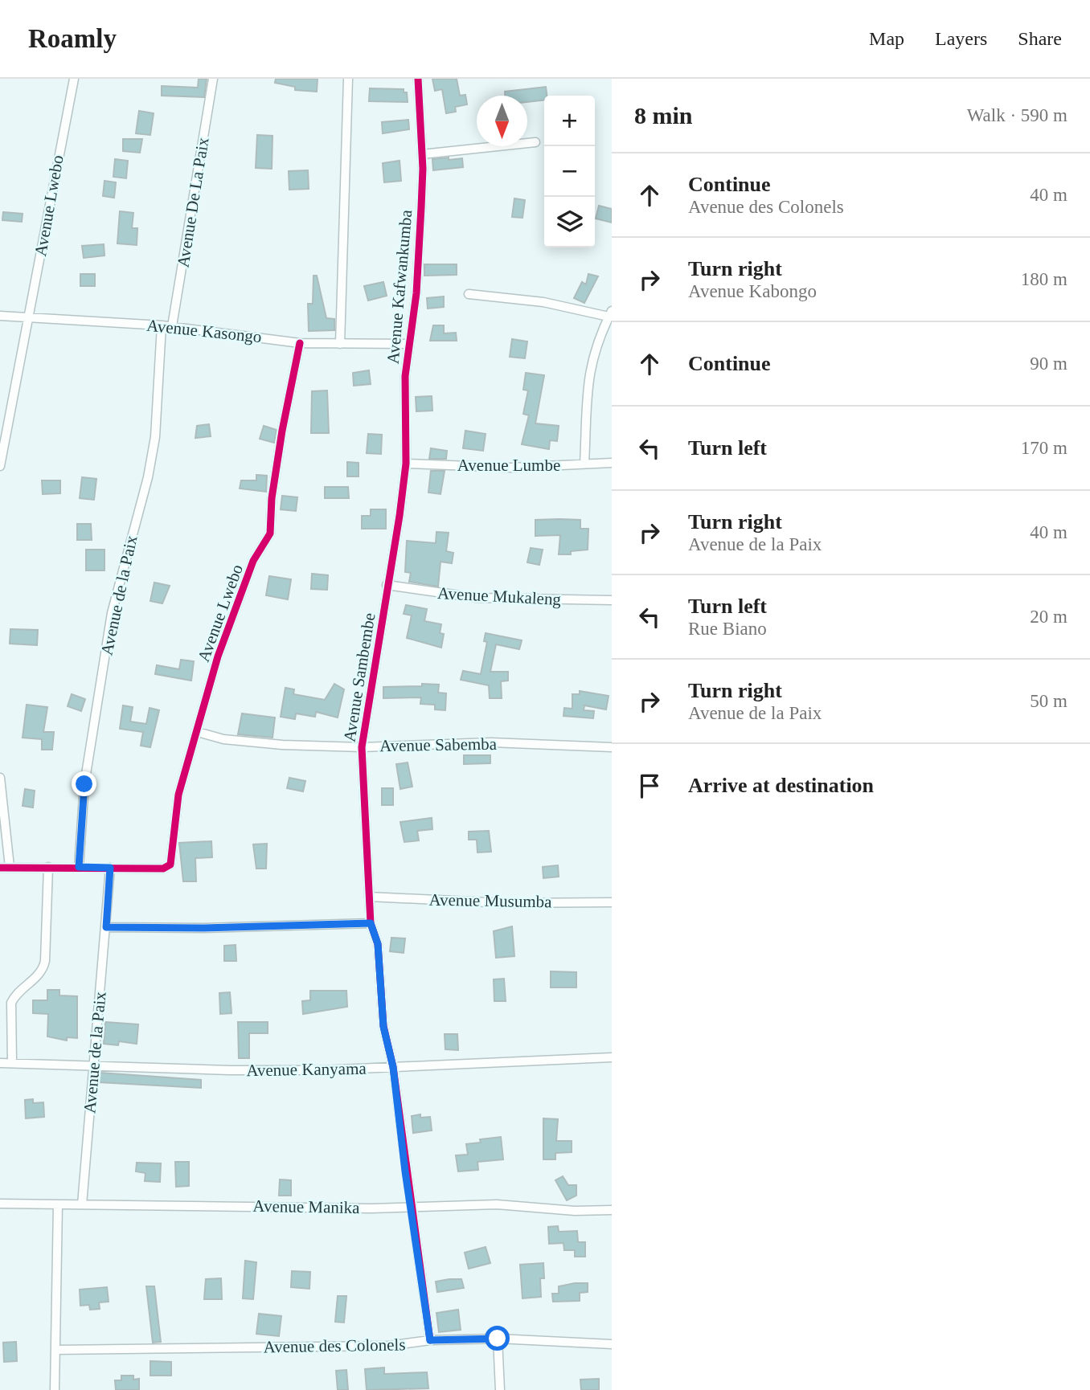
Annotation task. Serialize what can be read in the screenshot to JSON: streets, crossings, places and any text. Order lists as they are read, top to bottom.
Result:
{
  "streets": {
    "street": [
      "Avenue De La Paix",
      "Avenue Lwebo",
      "Avenue Kafwankumba",
      "Avenue Kasongo",
      "Avenue Lumbe",
      "Avenue de la Paix",
      "Avenue Mukaleng",
      "Avenue Sambembe",
      "Avenue Sabemba",
      "Avenue Musumba",
      "Avenue Kanyama",
      "Avenue Manika",
      "Avenue des Colonels"
    ]
  },
  "crossings": [
    ["Avenue De La Paix", "Avenue Kasongo"],
    ["Avenue Lwebo", "Avenue Kasongo"],
    ["Avenue Lwebo", "Avenue de la Paix"],
    ["Avenue Lwebo", "Avenue Sabemba"],
    ["Avenue Kafwankumba", "Avenue Kasongo"],
    ["Avenue Kafwankumba", "Avenue Lumbe"],
    ["Avenue Kafwankumba", "Avenue Sambembe"],
    ["Avenue Kasongo", "Avenue de la Paix"],
    ["Avenue Lumbe", "Avenue Sambembe"],
    ["Avenue de la Paix", "Avenue Kanyama"],
    ["Avenue de la Paix", "Avenue Manika"],
    ["Avenue Mukaleng", "Avenue Sambembe"],
    ["Avenue Sambembe", "Avenue Sabemba"],
    ["Avenue Sambembe", "Avenue Musumba"],
    ["Avenue Sambembe", "Avenue Kanyama"],
    ["Avenue Sambembe", "Avenue Manika"],
    ["Avenue Sambembe", "Avenue des Colonels"]
  ],
  "north": "bottom",
  "page": {
    "header": "Roamly",
    "nav": ["Map", "Layers", "Share"],
    "heading": ["8 min", "Walk · 590 m"],
    "map_buttons": ["+", "−"],
    "list": [
      ["Continue", "Avenue des Colonels", "40 m"],
      ["Turn right", "Avenue Kabongo", "180 m"],
      ["Continue", "90 m"],
      ["Turn left", "170 m"],
      ["Turn right", "Avenue de la Paix", "40 m"],
      ["Turn left", "Rue Biano", "20 m"],
      ["Turn right", "Avenue de la Paix", "50 m"],
      "Arrive at destination"
    ]
  }
}
